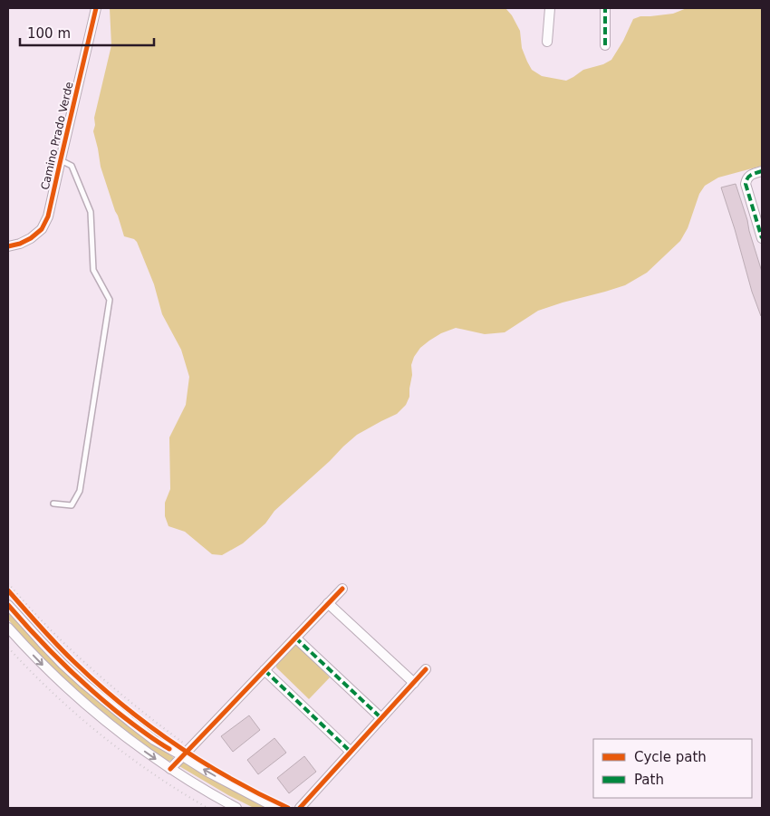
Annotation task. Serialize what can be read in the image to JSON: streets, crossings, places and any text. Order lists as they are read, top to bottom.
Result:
{
  "streets": {
    "street": ["Camino Prado Verde"]
  },
  "legend": ["Cycle path", "Path"],
  "scale_bar": "100 m"
}
